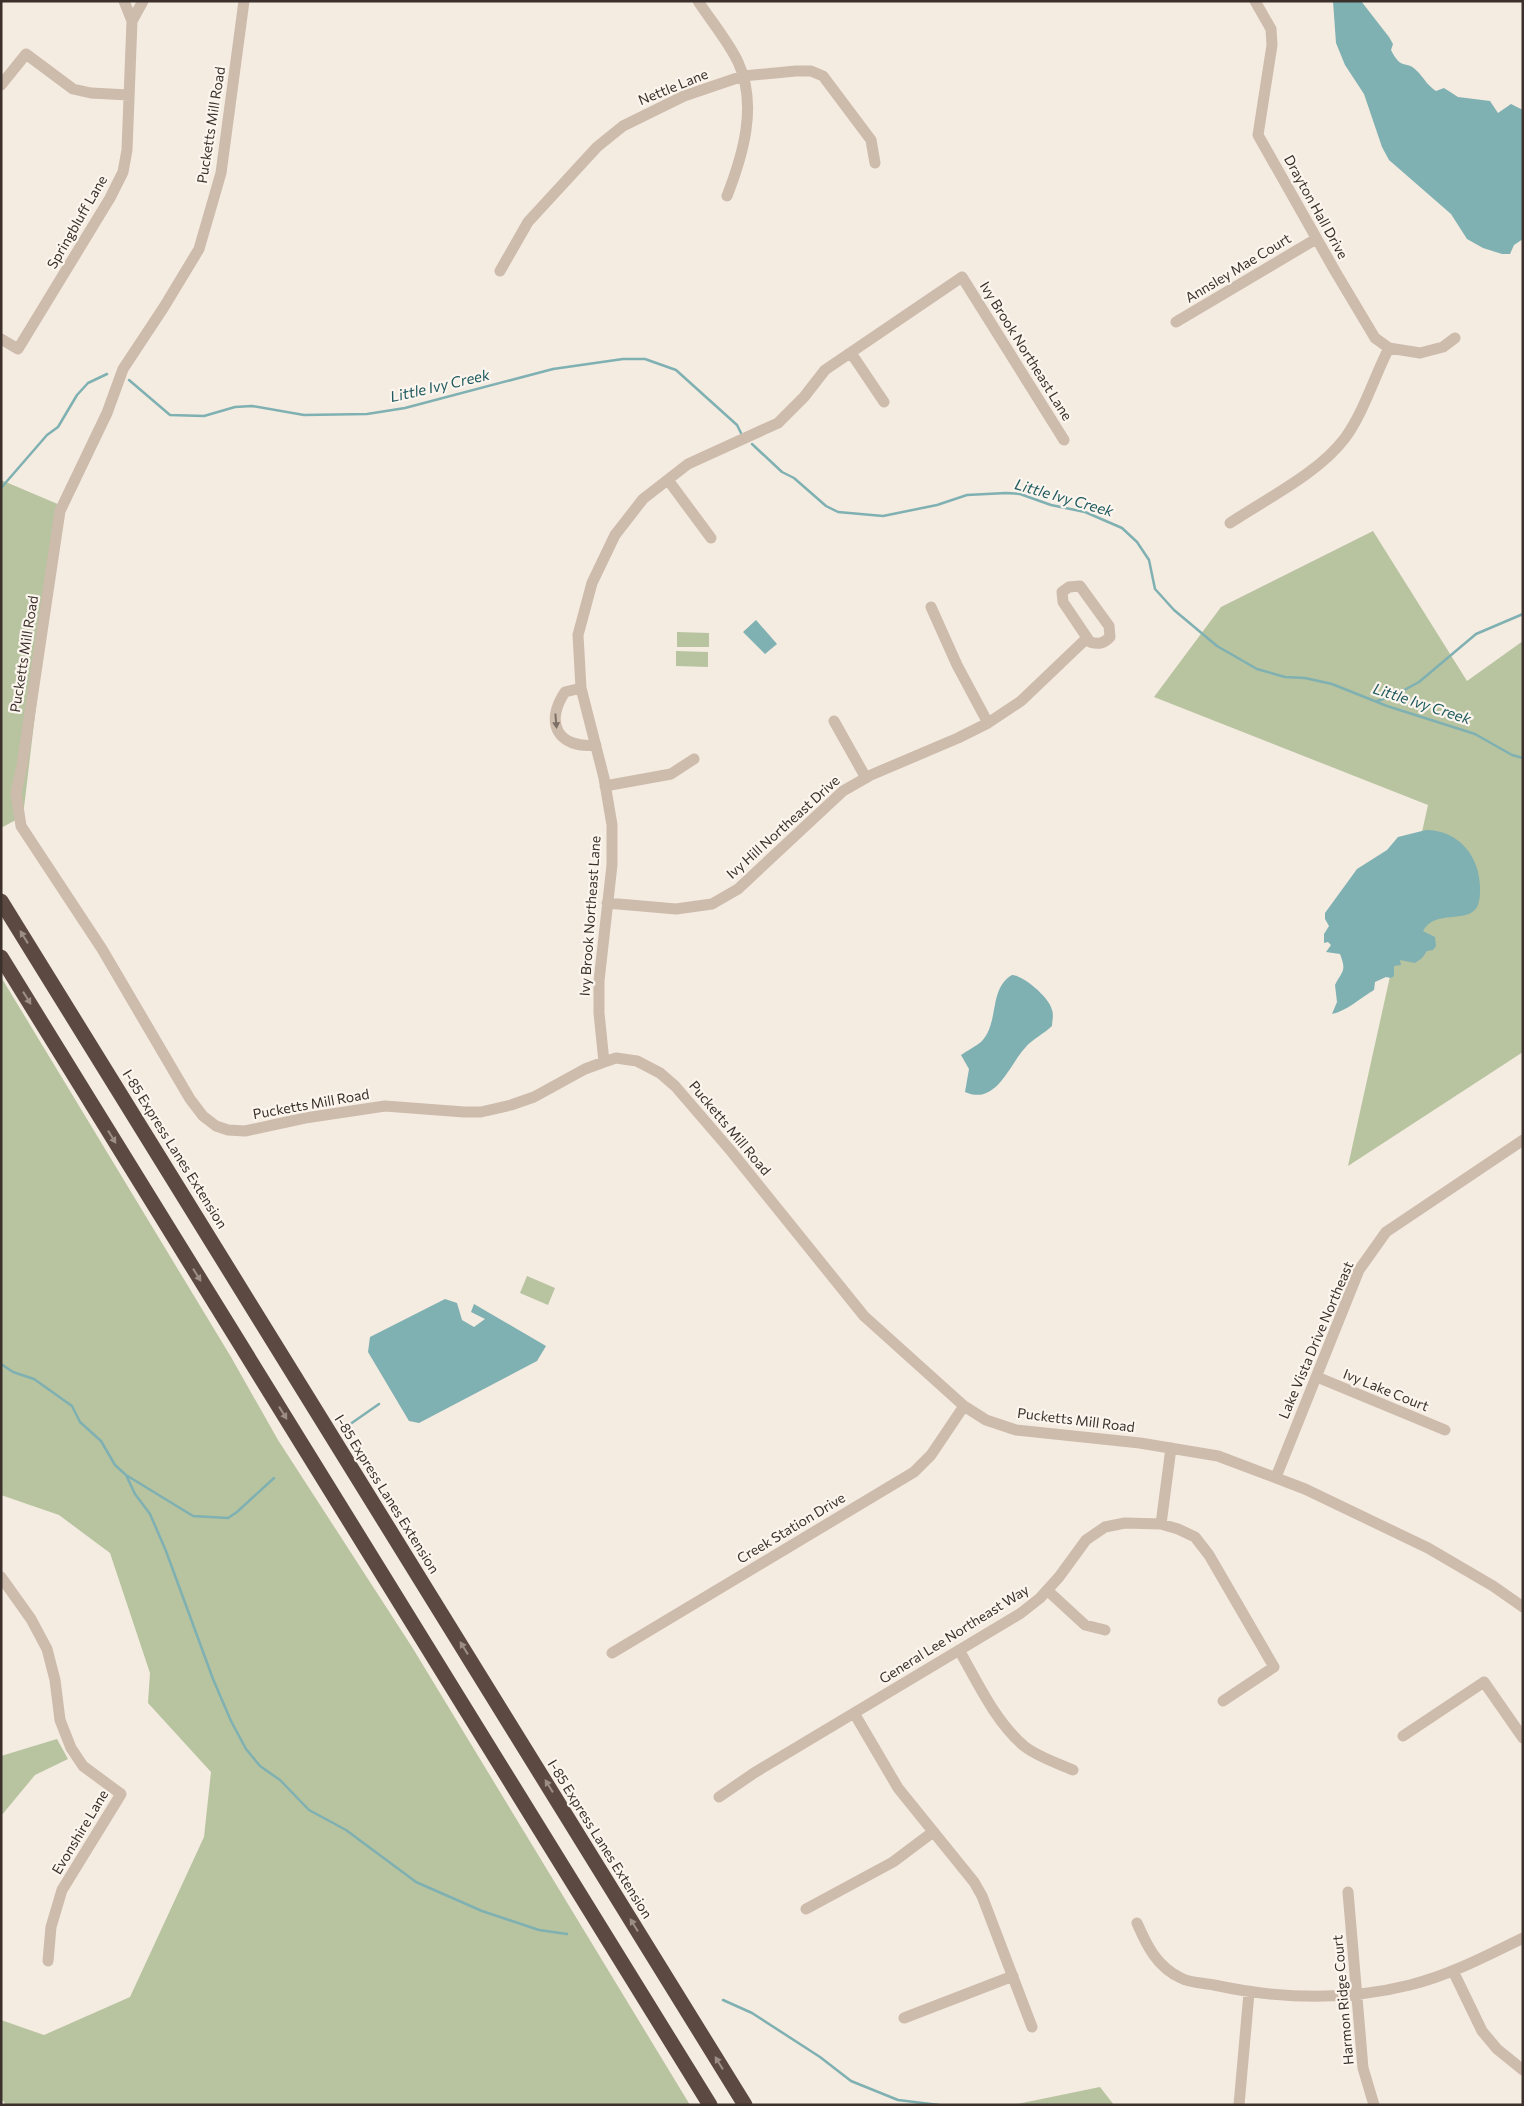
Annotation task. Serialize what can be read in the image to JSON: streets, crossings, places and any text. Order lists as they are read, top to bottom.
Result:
{
  "streets": {
    "highway": ["I-85 Express Lanes Extension"],
    "street": [
      "Nettle Lane",
      "Pucketts Mill Road",
      "Drayton Hall Drive",
      "Springbluff Lane",
      "Annsley Mae Court",
      "Ivy Brook Northeast Lane",
      "Ivy Hill Northeast Drive",
      "Lake Vista Drive Northeast",
      "Ivy Lake Court",
      "Creek Station Drive",
      "General Lee Northeast Way",
      "Evonshire Lane",
      "Harmon Ridge Court"
    ]
  },
  "crossings": [
    ["Pucketts Mill Road", "Ivy Brook Northeast Lane"],
    ["Pucketts Mill Road", "Lake Vista Drive Northeast"],
    ["Pucketts Mill Road", "Creek Station Drive"],
    ["Drayton Hall Drive", "Annsley Mae Court"],
    ["Ivy Brook Northeast Lane", "Ivy Hill Northeast Drive"],
    ["Lake Vista Drive Northeast", "Ivy Lake Court"]
  ],
  "water": ["Little Ivy Creek"]
}
